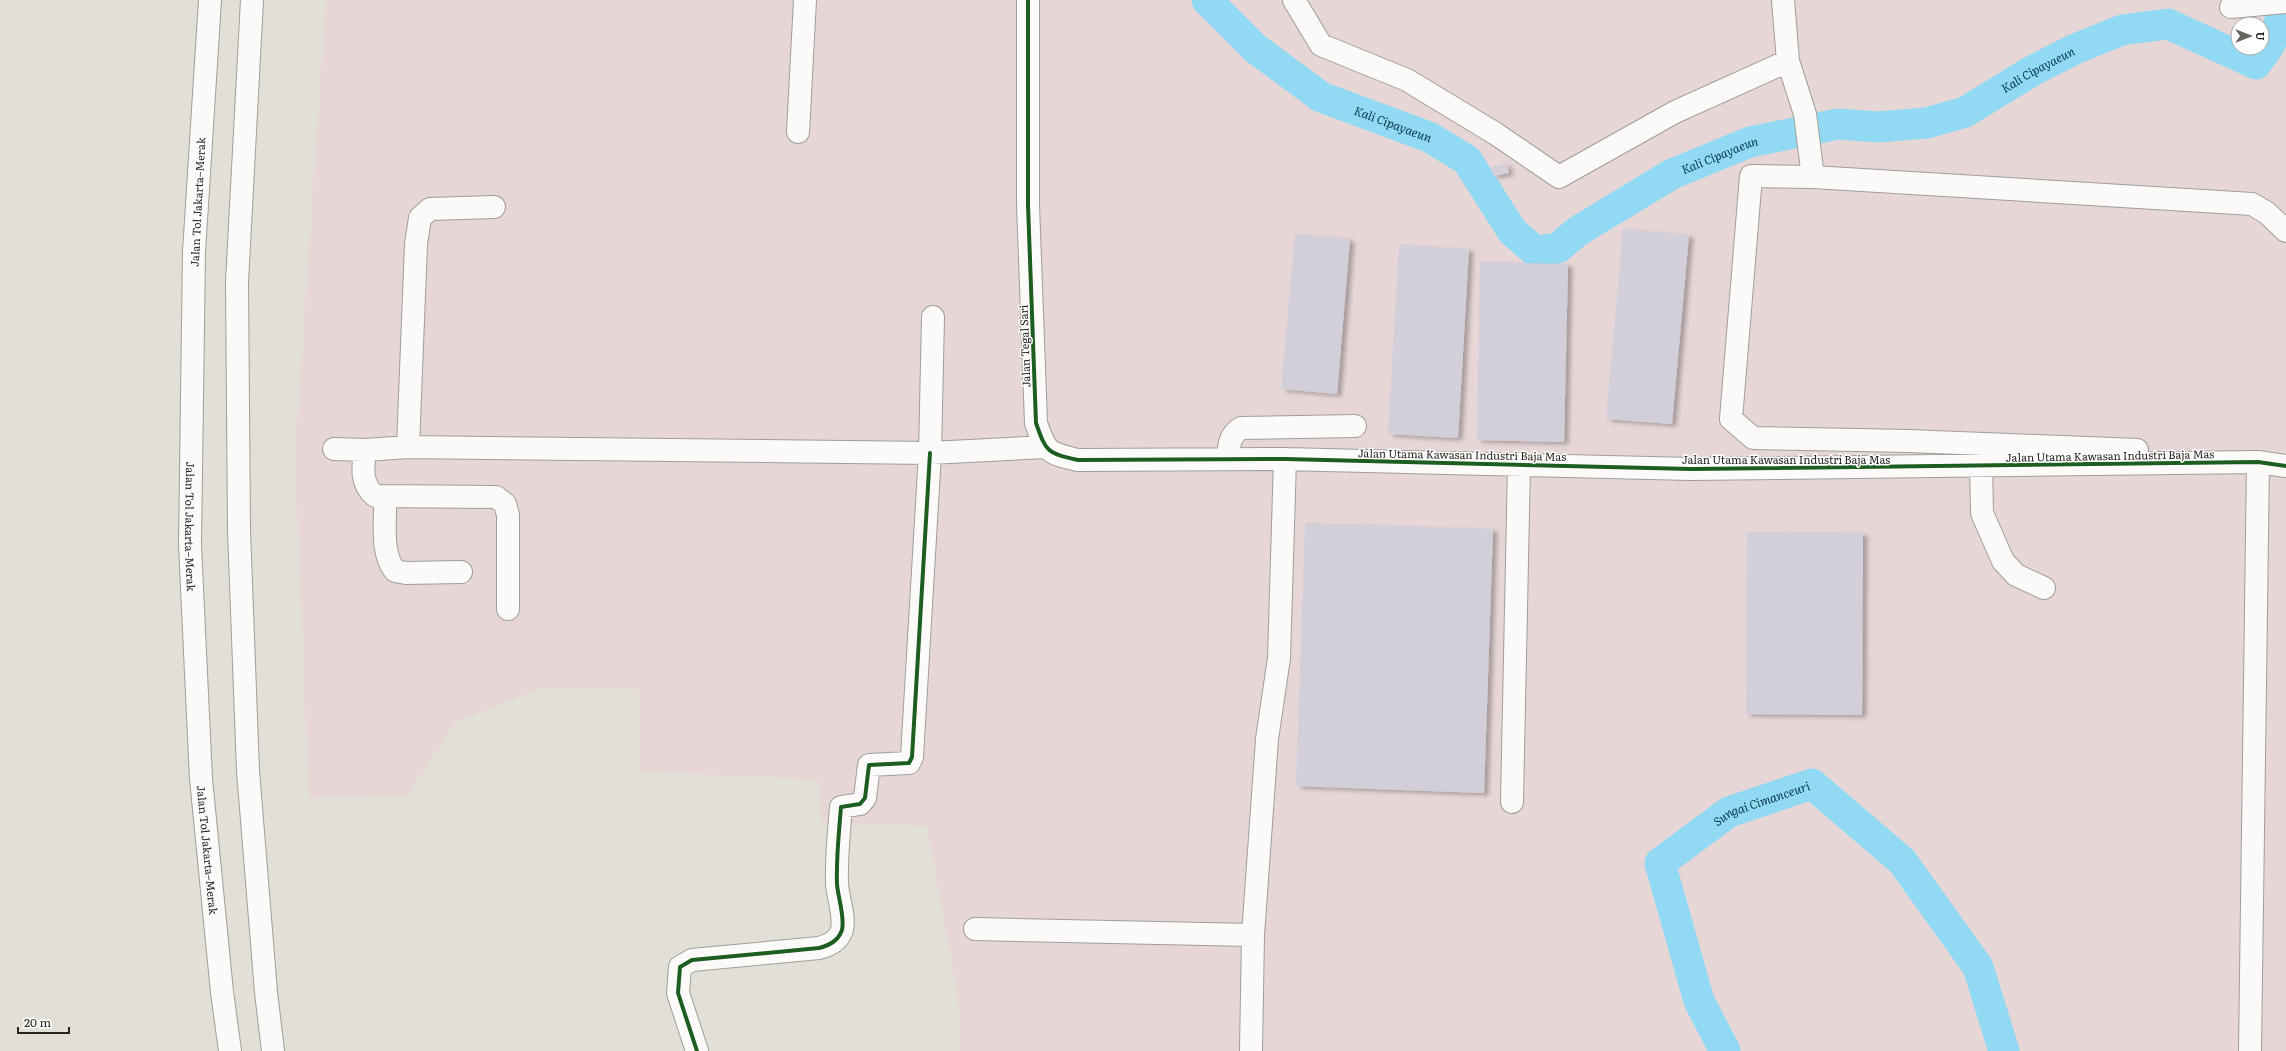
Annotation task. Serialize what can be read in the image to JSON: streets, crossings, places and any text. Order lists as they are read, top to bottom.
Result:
{
  "streets": {
    "main road": ["Jalan Tol Jakarta–Merak", "Jalan Tegal Sari", "Jalan Utama Kawasan Industri Baja Mas"]
  },
  "water": ["Kali Cipayaeun", "Sungai Cimanceuri"],
  "scale_bar": "20 m",
  "north": "right"
}
